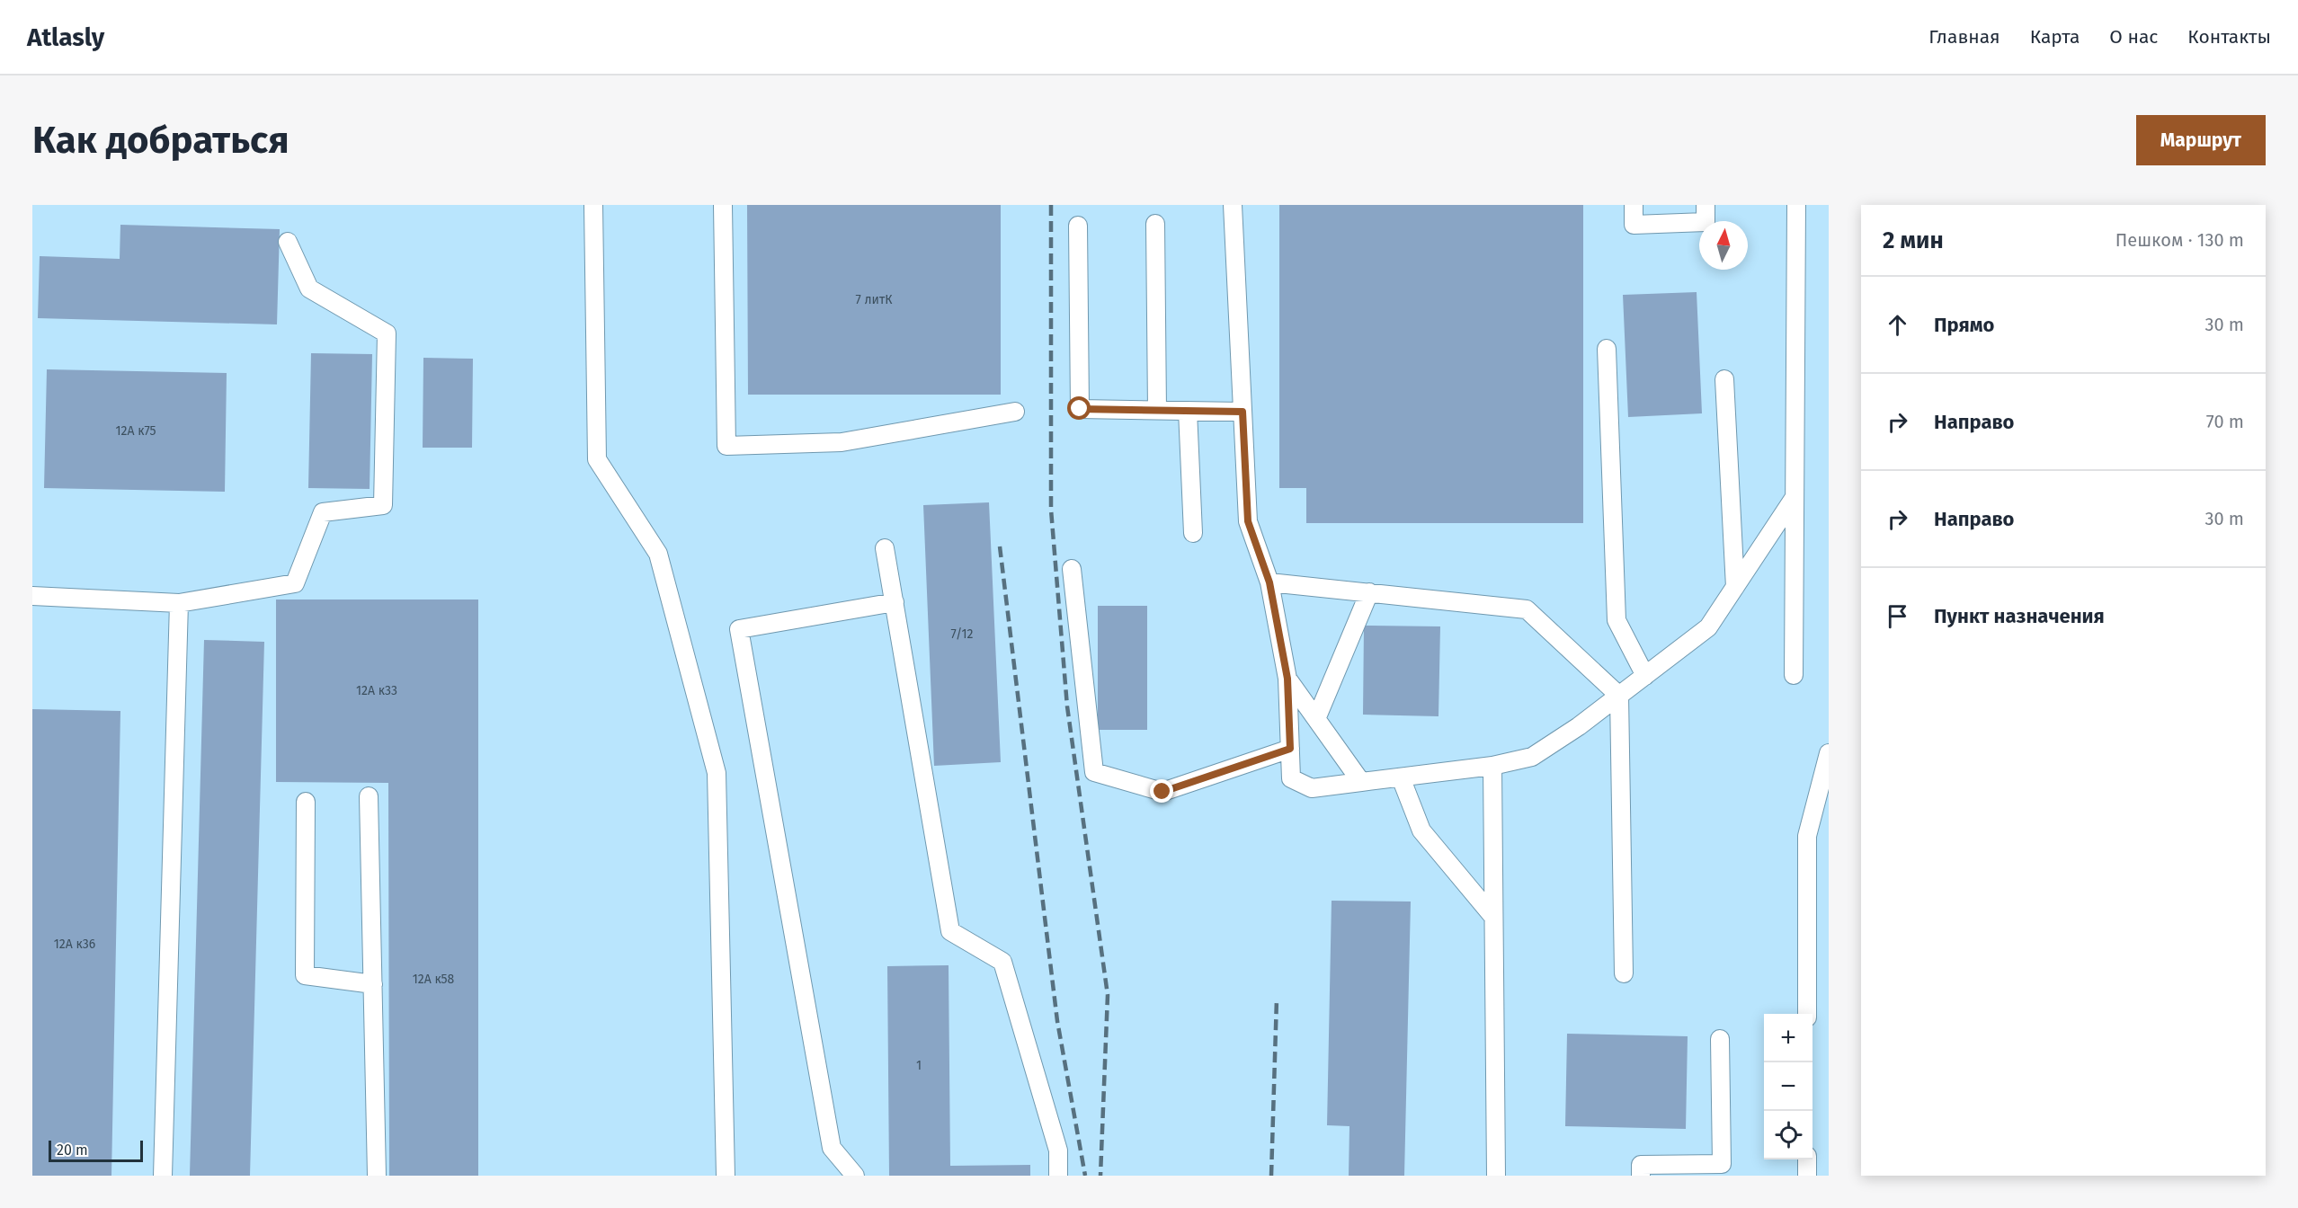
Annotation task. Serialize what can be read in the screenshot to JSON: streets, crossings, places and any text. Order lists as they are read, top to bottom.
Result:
{
  "house_numbers": [
    "7 литК",
    "12А к75",
    "7/12",
    "12А к33",
    "12А к36",
    "12А к58",
    "1"
  ],
  "scale_bar": "20 m",
  "north": "top",
  "page": {
    "header": "Atlasly",
    "nav": [
      "Главная",
      "Карта",
      "О нас",
      "Контакты"
    ],
    "buttons": "Маршрут",
    "title": "Как добраться",
    "heading": ["2 мин", "Пешком · 130 m"],
    "list": [
      ["Прямо", "30 m"],
      ["Направо", "70 m"],
      ["Направо", "30 m"],
      "Пункт назначения"
    ],
    "map_buttons": ["+", "−"],
    "scale": "20 m"
  }
}
